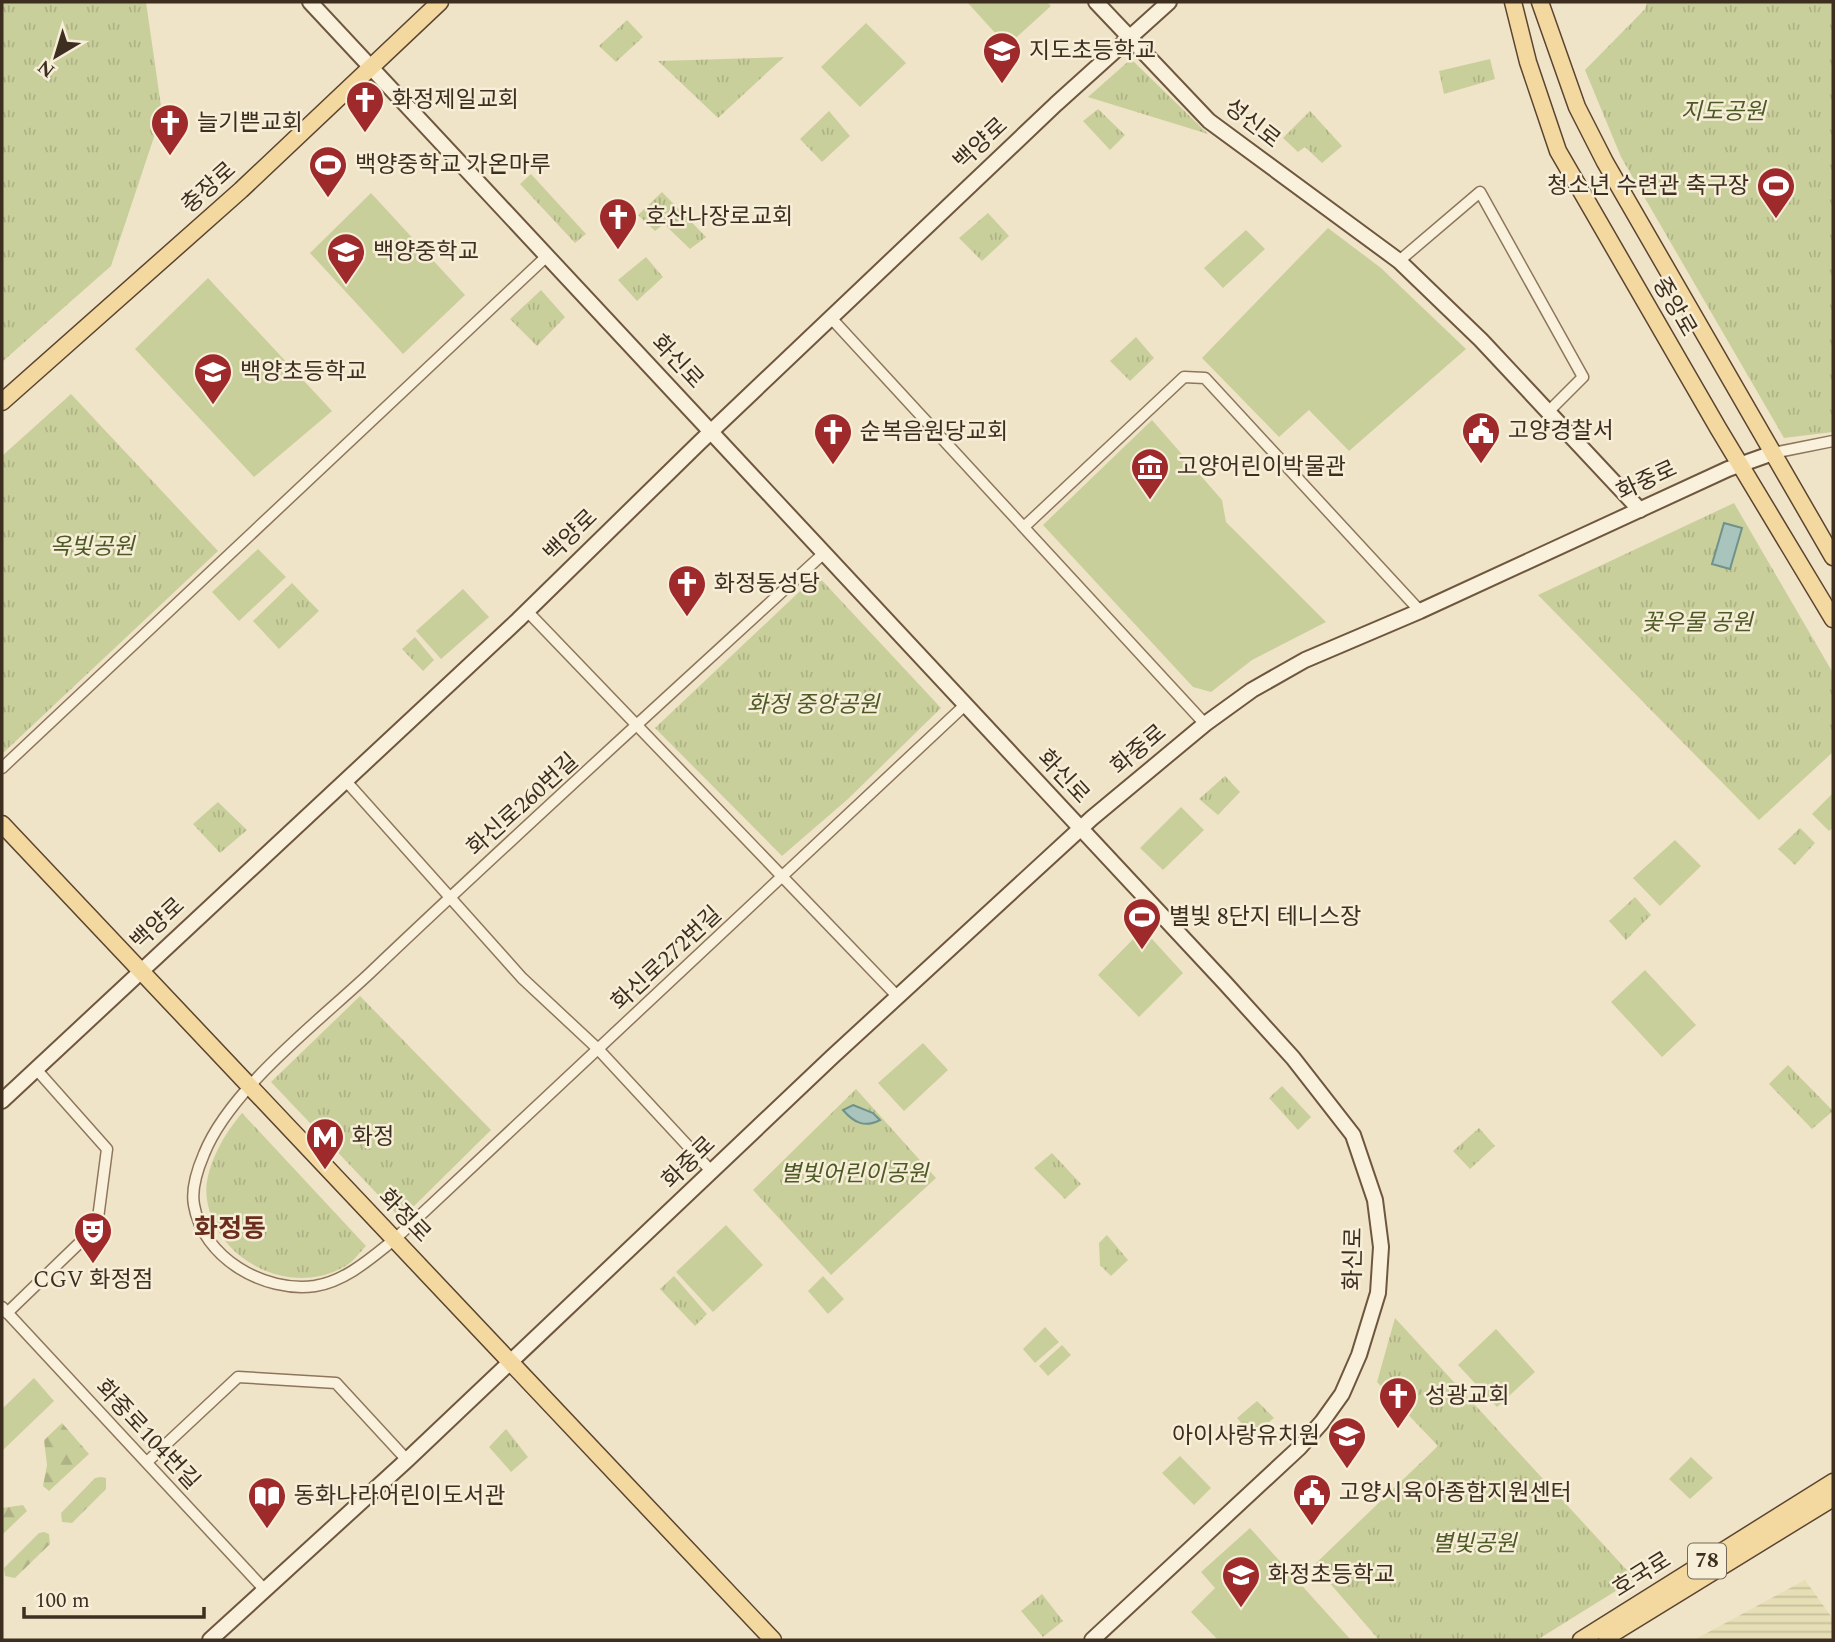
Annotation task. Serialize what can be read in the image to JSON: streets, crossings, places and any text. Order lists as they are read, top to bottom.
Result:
{
  "streets": {
    "main road": [
      "성신로",
      "백양로",
      "충장로",
      "중앙로",
      "화신로",
      "화중로",
      "화정로",
      "78",
      "호국로"
    ],
    "street": ["화신로260번길", "화신로272번길", "화중로104번길"]
  },
  "crossings": [
    ["성신로", "백양로"],
    ["성신로", "화중로"],
    ["백양로", "화신로"],
    ["백양로", "화정로"],
    ["충장로", "화신로"],
    ["중앙로", "화중로"],
    ["화신로", "화중로"],
    ["화신로", "화신로260번길"],
    ["화신로", "화신로272번길"],
    ["화중로", "화정로"],
    ["화중로", "화중로104번길"],
    ["화신로260번길", "화신로272번길"],
    ["화신로260번길", "화정로"],
    ["화신로272번길", "화정로"]
  ],
  "districts": ["화정동"],
  "parks": [
    "지도공원",
    "옥빛공원",
    "꽃우물 공원",
    "화정 중앙공원",
    "별빛어린이공원",
    "별빛공원"
  ],
  "places": {
    "school or university": [
      "지도초등학교",
      "백양중학교",
      "백양초등학교",
      "아이사랑유치원",
      "화정초등학교"
    ],
    "church": [
      "화정제일교회",
      "늘기쁜교회",
      "호산나장로교회",
      "순복음원당교회",
      "화정동성당",
      "성광교회"
    ],
    "sports": ["백양중학교 가온마루", "청소년 수련관 축구장", "별빛 8단지 테니스장"],
    "public building": ["고양경찰서", "고양시육아종합지원센터"],
    "museum": ["고양어린이박물관"],
    "metro station": ["화정"],
    "theatre": ["CGV 화정점"],
    "library": ["동화나라어린이도서관"]
  },
  "scale_bar": "100 m",
  "north": "bottom left"
}
